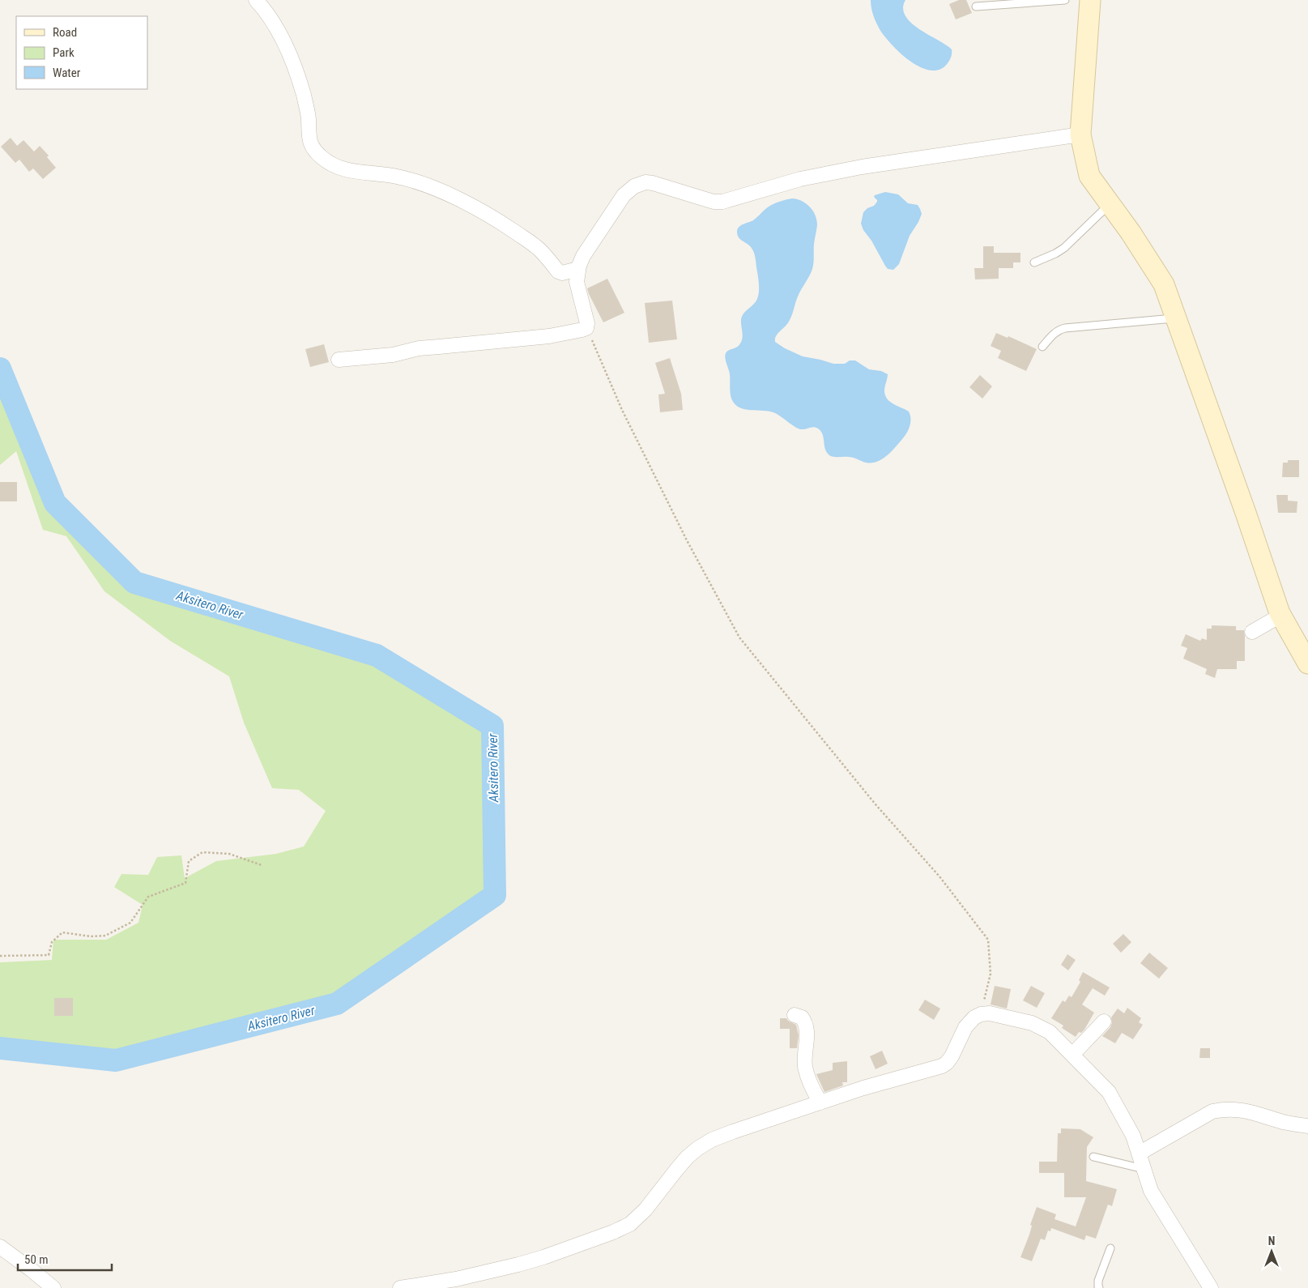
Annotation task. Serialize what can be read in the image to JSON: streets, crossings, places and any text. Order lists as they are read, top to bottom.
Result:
{
  "water": ["Aksitero River"],
  "legend": ["Road", "Park", "Water"],
  "scale_bar": "50 m",
  "north": "top"
}
